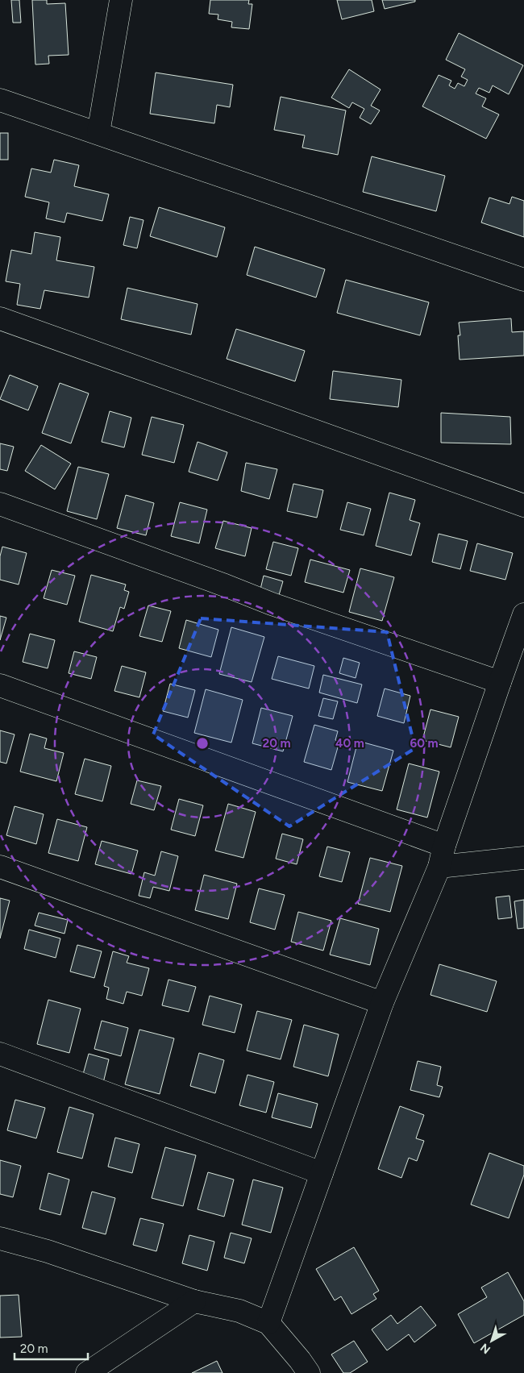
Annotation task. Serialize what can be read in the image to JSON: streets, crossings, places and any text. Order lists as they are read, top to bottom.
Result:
{
  "scale_bar": "20 m",
  "north": "bottom left",
  "rings": ["20 m", "40 m", "60 m"]
}
